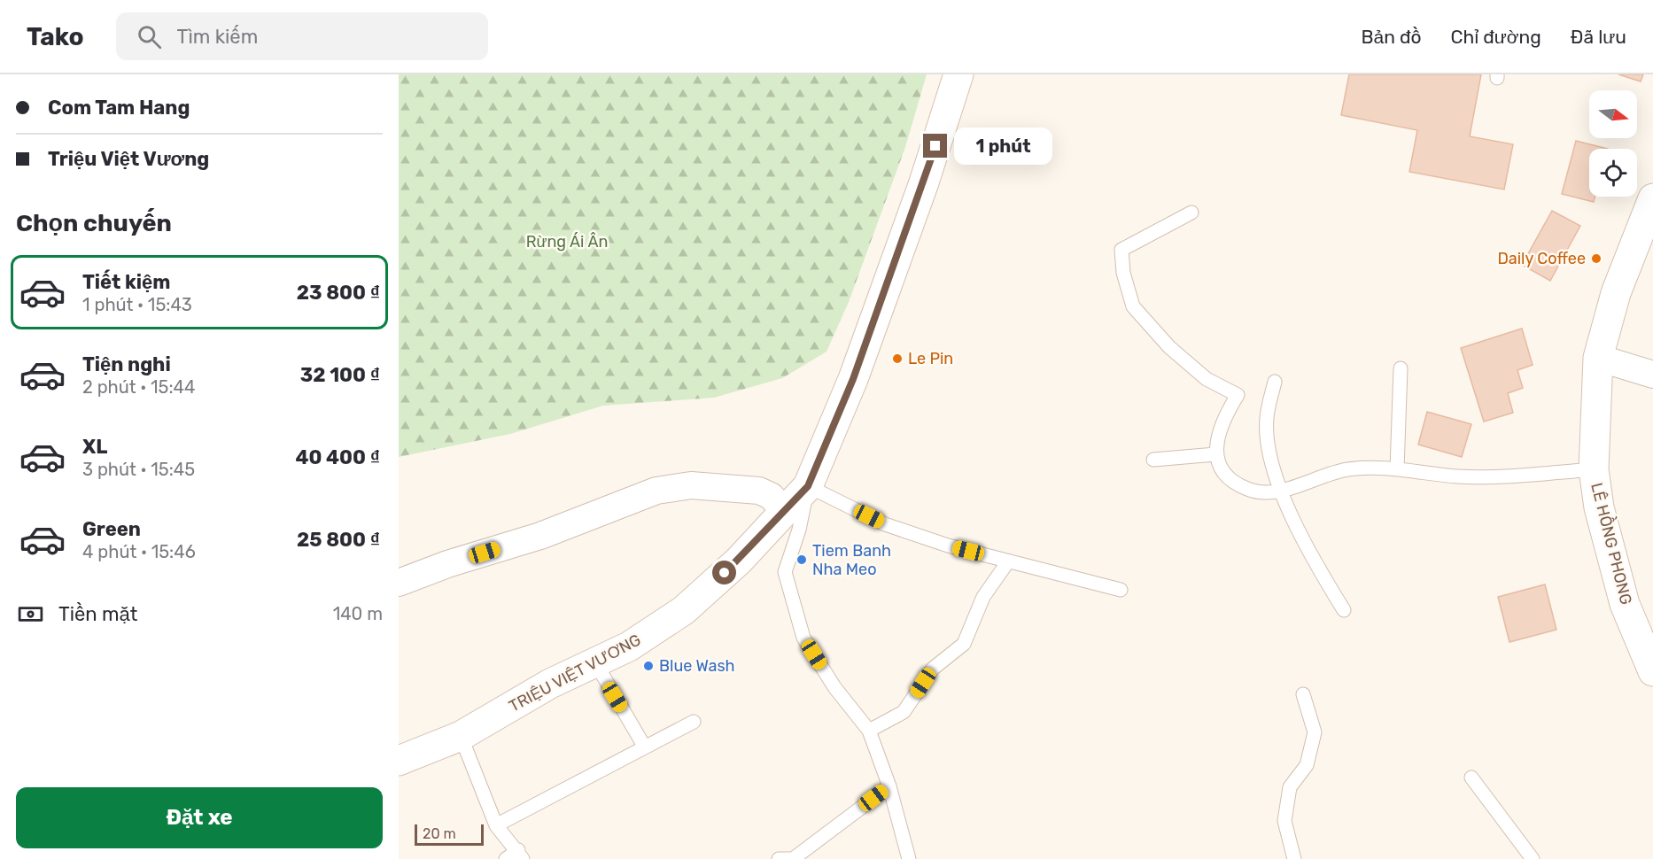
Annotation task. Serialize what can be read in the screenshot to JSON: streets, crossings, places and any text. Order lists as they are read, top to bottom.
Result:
{
  "streets": {
    "street": ["LÊ HỒNG PHONG", "TRIỆU VIỆT VƯƠNG"]
  },
  "parks": ["Rừng Ái Ân"],
  "places": [
    "Daily Coffee",
    "Le Pin",
    "Tiem Banh Nha Meo",
    "Blue Wash"
  ],
  "scale_bar": "20 m",
  "north": "right",
  "page": {
    "header": "Tako",
    "search": "Tìm kiếm",
    "nav": ["Bản đồ", "Chỉ đường", "Đã lưu"],
    "banner": ["Com Tam Hang", "Triệu Việt Vương"],
    "bubble": "1 phút",
    "heading": "Chọn chuyến",
    "list": [
      {
        "name": "Tiết kiệm",
        "note": "1 phút · 15:43",
        "value": "23 800 ₫"
      },
      {
        "name": "Tiện nghi",
        "note": "2 phút · 15:44",
        "value": "32 100 ₫"
      },
      {
        "name": "XL",
        "note": "3 phút · 15:45",
        "value": "40 400 ₫"
      },
      {
        "name": "Green",
        "note": "4 phút · 15:46",
        "value": "25 800 ₫"
      }
    ],
    "pay": ["Tiền mặt", "140 m"],
    "buttons": "Đặt xe",
    "scale": "20 m"
  }
}
